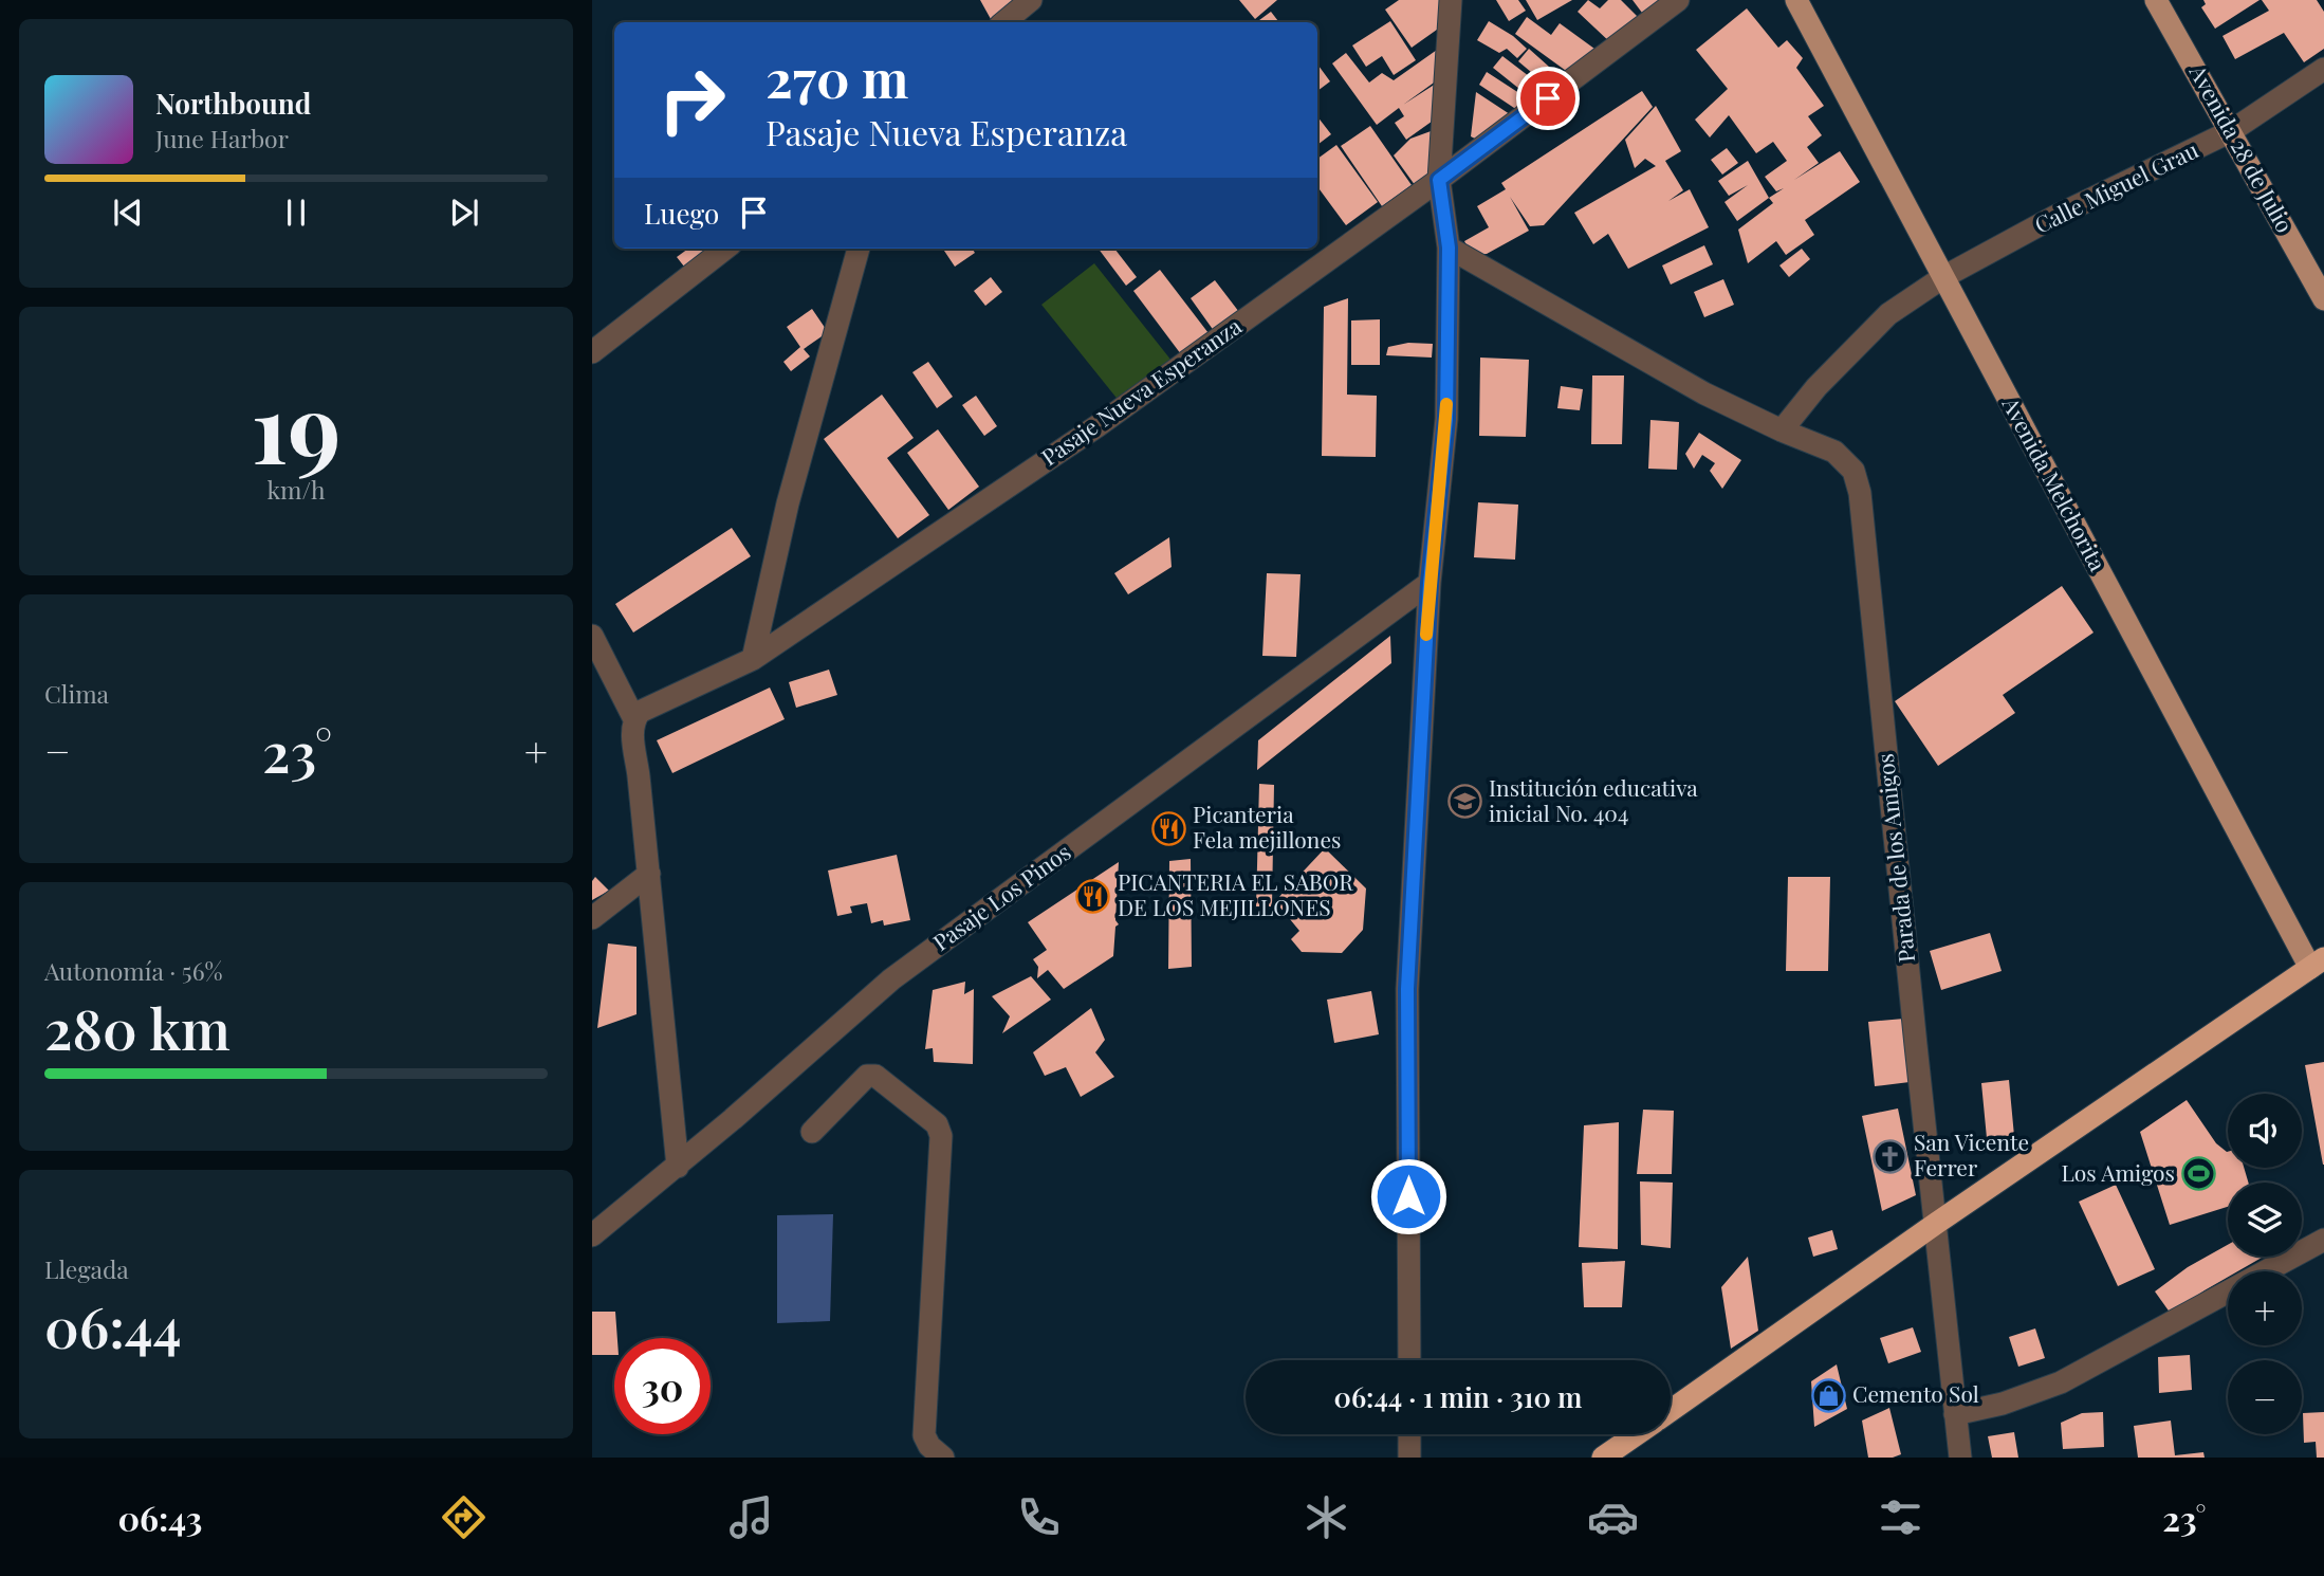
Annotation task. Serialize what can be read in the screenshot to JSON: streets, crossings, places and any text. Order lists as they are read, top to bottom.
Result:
{
  "streets": {
    "main road": ["Avenida 28 de Julio", "Avenida Melchorita"],
    "street": [
      "Calle Miguel Grau",
      "Pasaje Nueva Esperanza",
      "Parada de los Amigos",
      "Pasaje Los Pinos"
    ]
  },
  "crossings": [
    ["Avenida 28 de Julio", "Calle Miguel Grau"],
    ["Calle Miguel Grau", "Avenida Melchorita"],
    ["Calle Miguel Grau", "Parada de los Amigos"]
  ],
  "places": {
    "school or university": ["Institución educativa inicial No. 404"],
    "restaurant": ["Picanteria Fela mejillones", "PICANTERIA EL SABOR DE LOS MEJILLONES"],
    "church": ["San Vicente Ferrer"],
    "sports": ["Los Amigos"],
    "shop": ["Cemento Sol"]
  },
  "page": {
    "turn": ["270 m", "Pasaje Nueva Esperanza"],
    "song": ["Northbound", "June Harbor"],
    "then": "Luego",
    "tile": [
      ["19", "km/h"],
      "Clima",
      ["Autonomía · 56%", "280 km"],
      ["Llegada", "06:44"]
    ],
    "heat": ["−", "23°", "+"],
    "map_buttons": ["+", "−"],
    "limit": "30",
    "trip": "06:44 · 1 min · 310 m",
    "tabs": ["06:43", "23°"]
  }
}
